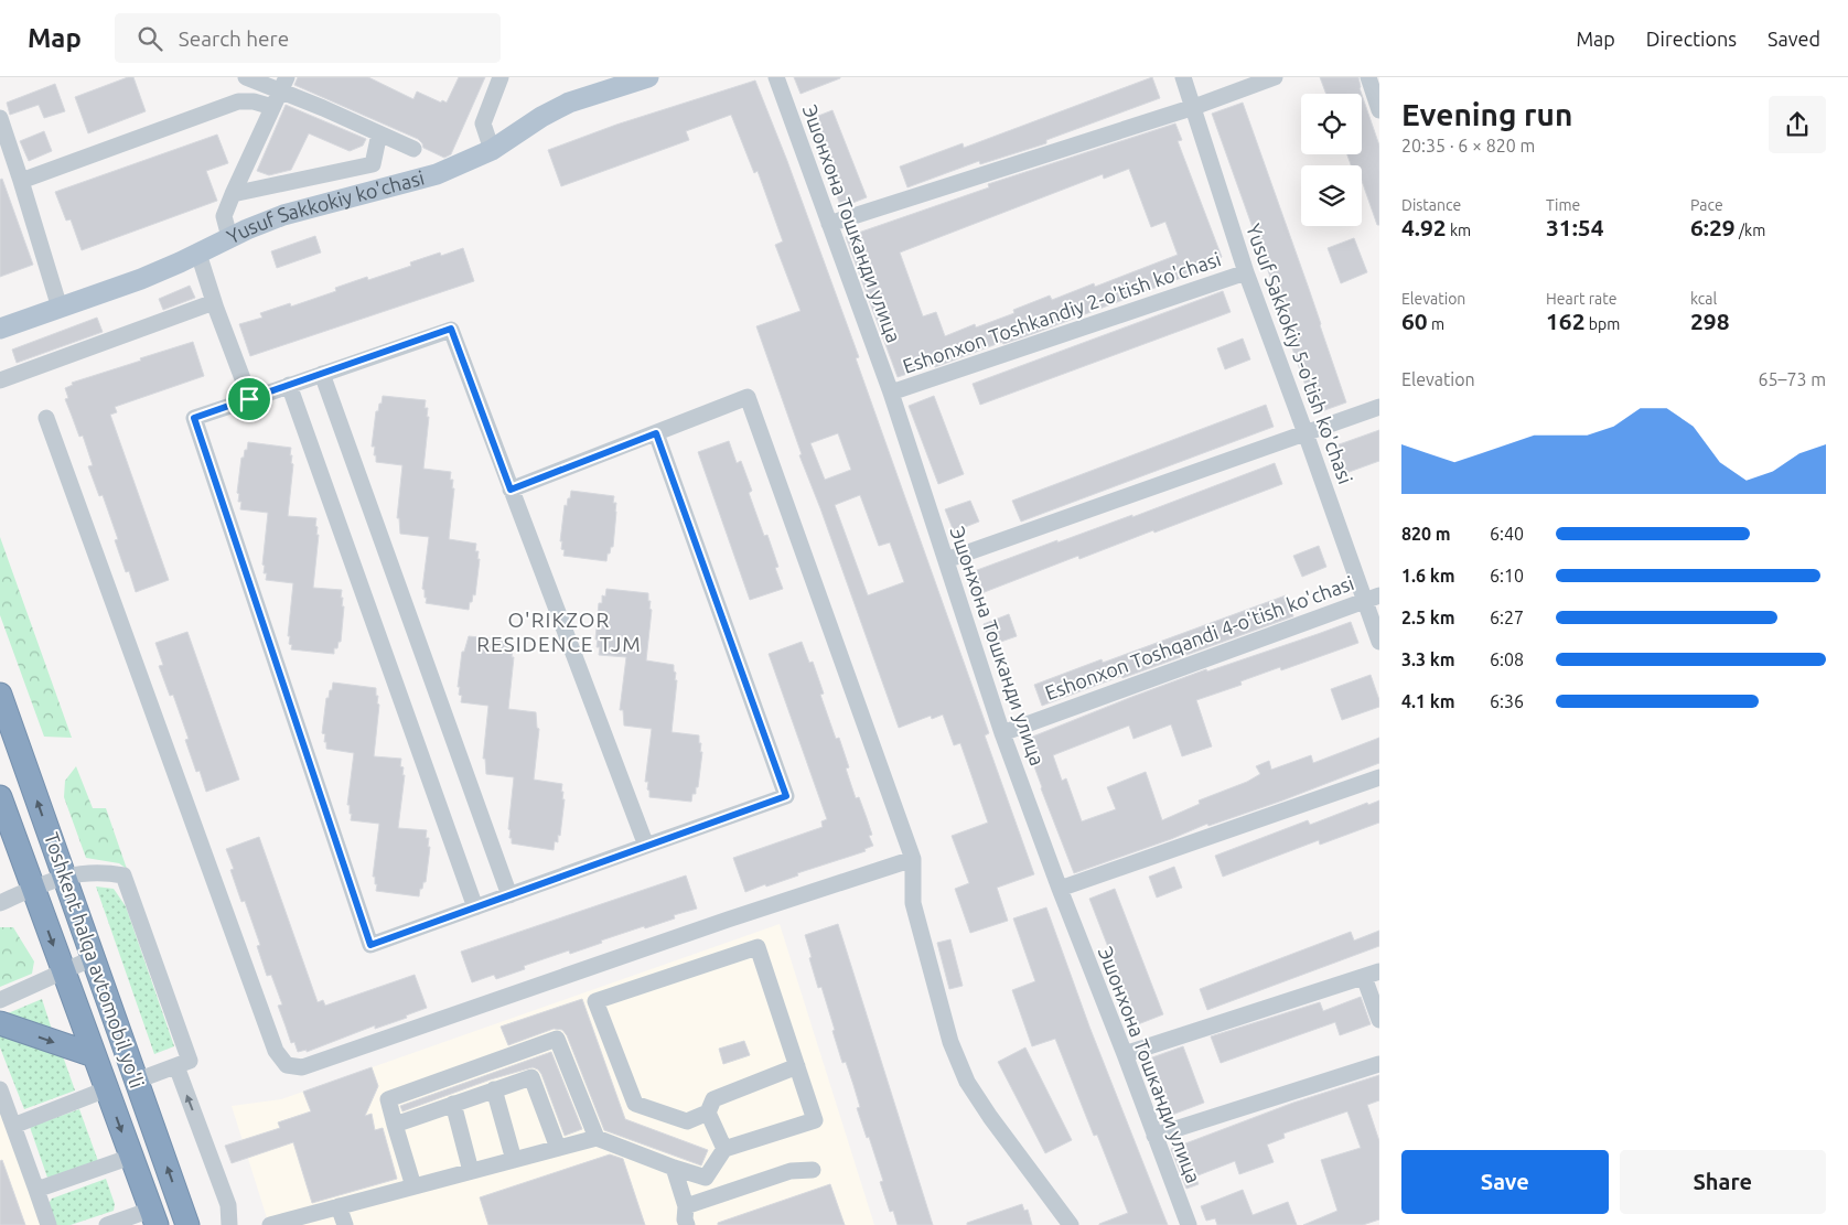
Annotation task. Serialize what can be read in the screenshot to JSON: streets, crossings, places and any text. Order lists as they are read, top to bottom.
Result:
{
  "streets": {
    "highway": ["Toshkent halqa avtomobil yo'li"],
    "main road": ["Yusuf Sakkokiy ko'chasi"],
    "street": [
      "Эшонхона Тошканди улица",
      "Eshonxon Toshkandiy 2-o'tish ko'chasi",
      "Yusuf Sakkokiy 5-o'tish ko'chasi",
      "Eshonxon Toshqandi 4-o'tish ko'chasi"
    ]
  },
  "crossings": [
    ["Эшонхона Тошканди улица", "Eshonxon Toshkandiy 2-o'tish ko'chasi"],
    ["Эшонхона Тошканди улица", "Eshonxon Toshqandi 4-o'tish ko'chasi"],
    ["Eshonxon Toshkandiy 2-o'tish ko'chasi", "Yusuf Sakkokiy 5-o'tish ko'chasi"],
    ["Yusuf Sakkokiy 5-o'tish ko'chasi", "Eshonxon Toshqandi 4-o'tish ko'chasi"]
  ],
  "districts": ["O'RIKZOR RESIDENCE TJM"],
  "page": {
    "header": "Map",
    "search": "Search here",
    "nav": ["Map", "Directions", "Saved"],
    "heading": ["Evening run", "20:35 · 6 × 820 m"],
    "stats": [
      ["Distance", "4.92 km"],
      ["Time", "31:54"],
      ["Pace", "6:29 /km"],
      ["Elevation", "60 m"],
      ["Heart rate", "162 bpm"],
      ["kcal", "298"]
    ],
    "chart": ["Elevation", "65–73 m"],
    "list": [
      {
        "name": "820 m",
        "note": "6:40"
      },
      {
        "name": "1.6 km",
        "note": "6:10"
      },
      {
        "name": "2.5 km",
        "note": "6:27"
      },
      {
        "name": "3.3 km",
        "note": "6:08"
      },
      {
        "name": "4.1 km",
        "note": "6:36"
      }
    ],
    "buttons": ["Save", "Share"]
  }
}
